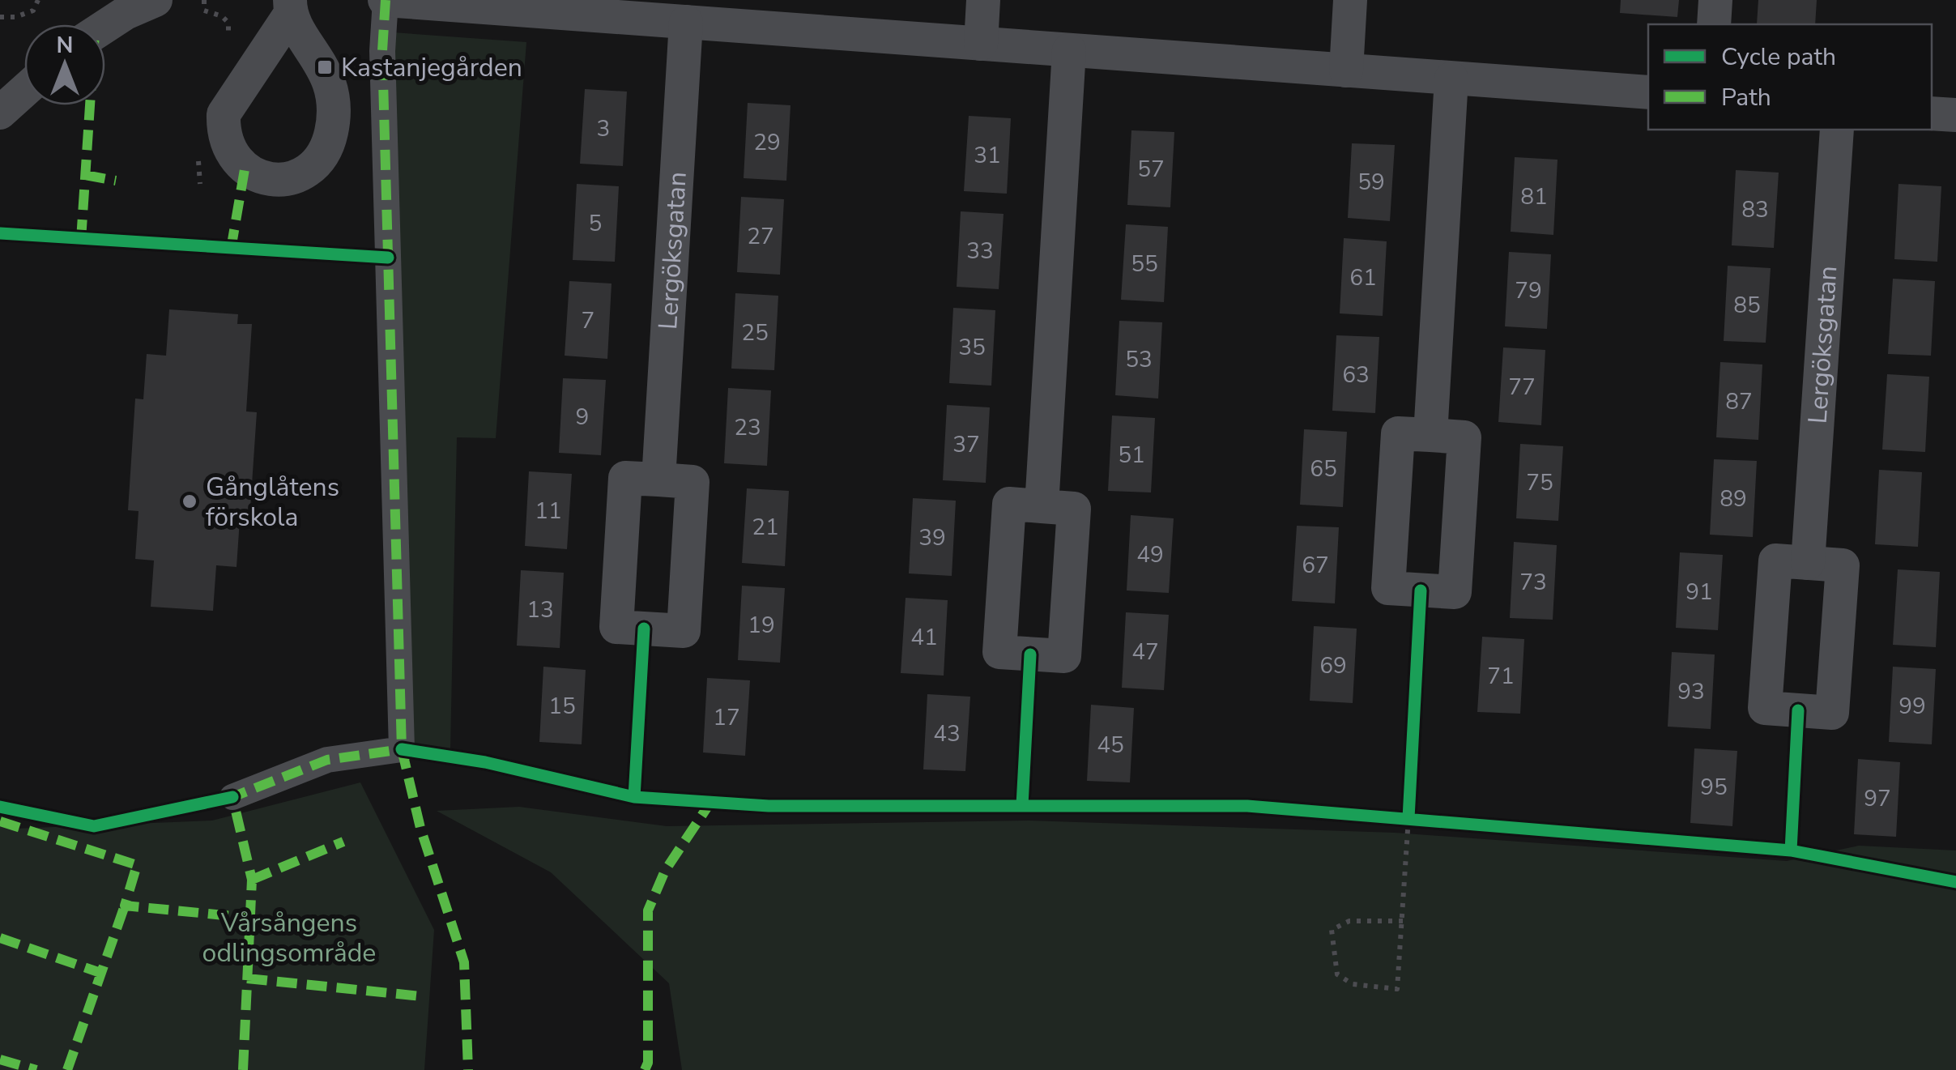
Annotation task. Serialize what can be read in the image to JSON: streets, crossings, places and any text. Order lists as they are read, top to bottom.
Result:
{
  "streets": {
    "street": ["Lergöksgatan"]
  },
  "parks": ["Vårsångens odlingsområde"],
  "places": {
    "transit": ["Kastanjegården"],
    "other": ["Gånglåtens förskola"]
  },
  "house_numbers": [
    "3",
    "29",
    "31",
    "57",
    "59",
    "81",
    "83",
    "5",
    "27",
    "33",
    "55",
    "61",
    "79",
    "85",
    "7",
    "25",
    "35",
    "53",
    "63",
    "77",
    "87",
    "9",
    "23",
    "37",
    "51",
    "65",
    "75",
    "89",
    "11",
    "21",
    "39",
    "49",
    "67",
    "73",
    "91",
    "13",
    "19",
    "41",
    "47",
    "69",
    "71",
    "93",
    "15",
    "99",
    "17",
    "43",
    "45",
    "95",
    "97"
  ],
  "legend": ["Cycle path", "Path"],
  "north": "top"
}
